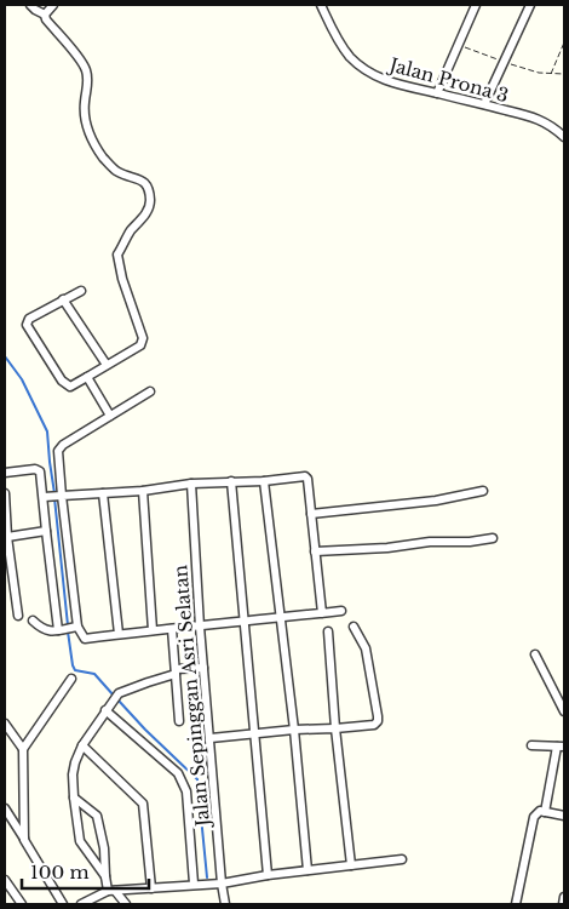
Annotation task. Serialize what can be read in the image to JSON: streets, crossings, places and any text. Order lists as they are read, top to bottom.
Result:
{
  "streets": {
    "street": ["Jalan Prona 3", "Jalan Sepinggan Asri Selatan"]
  },
  "scale_bar": "100 m"
}
